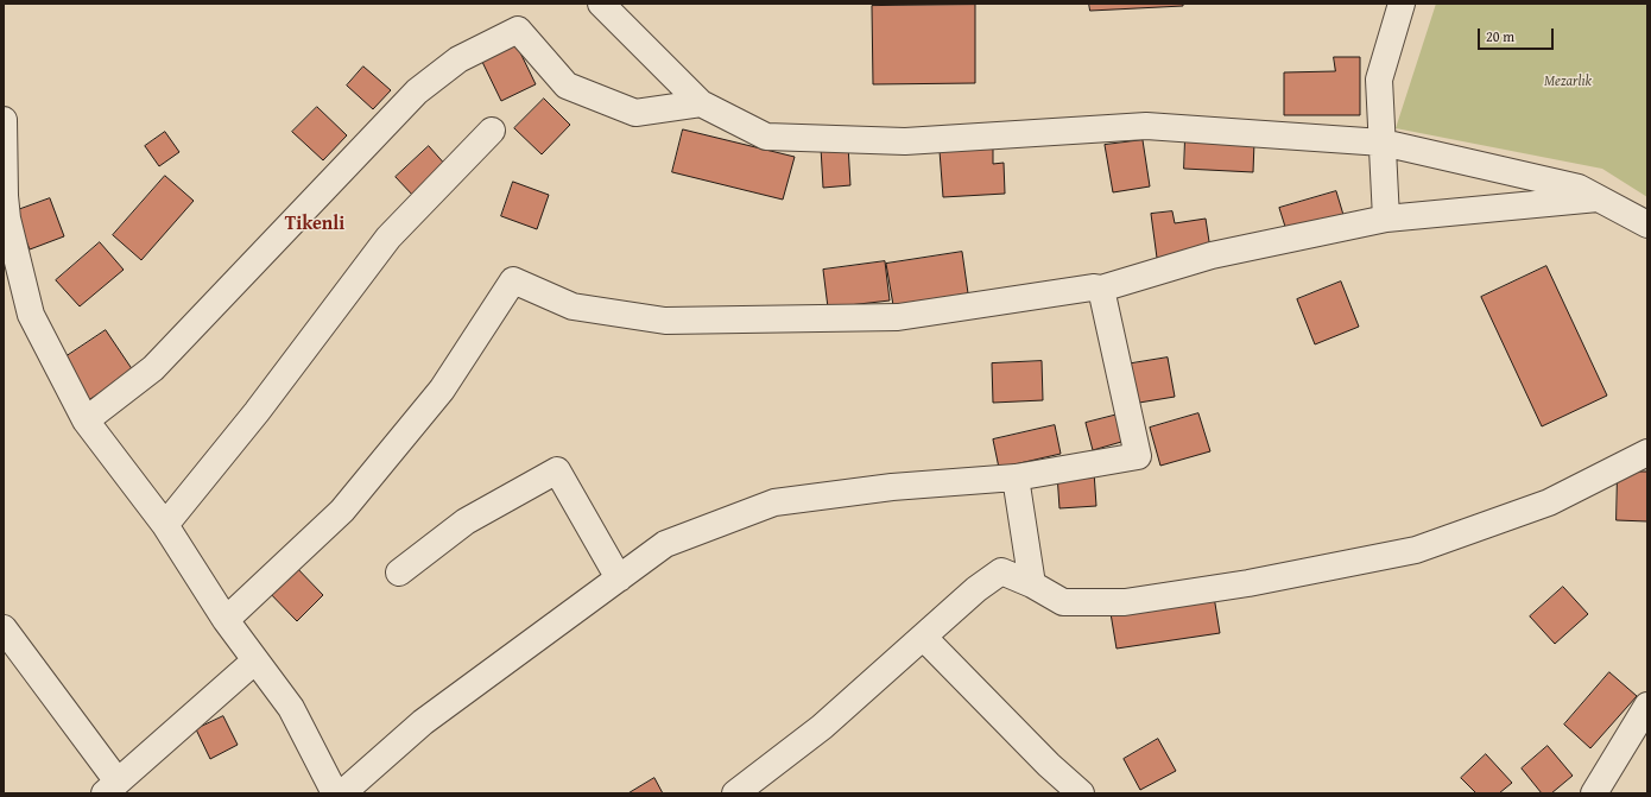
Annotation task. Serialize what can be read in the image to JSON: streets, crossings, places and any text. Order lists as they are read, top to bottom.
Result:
{
  "districts": ["Tikenli"],
  "parks": ["Mezarlık"],
  "scale_bar": "20 m"
}
